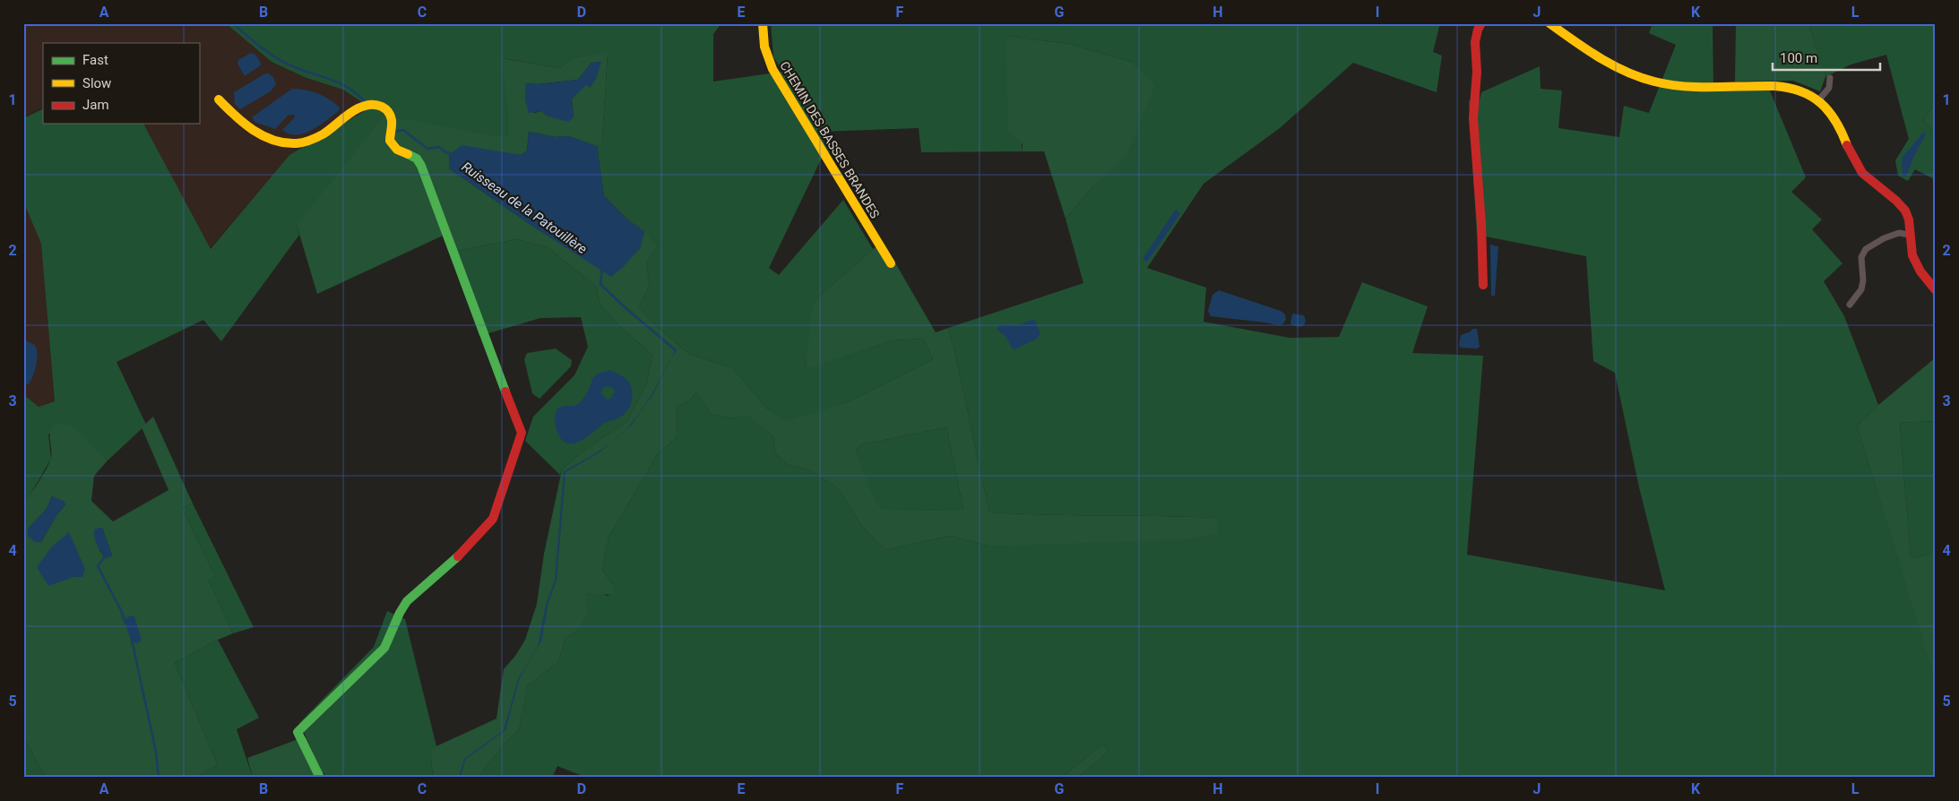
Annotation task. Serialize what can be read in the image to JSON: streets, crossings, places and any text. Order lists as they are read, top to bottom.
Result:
{
  "streets": {
    "street": ["CHEMIN DES BASSES BRANDES"]
  },
  "water": ["Ruisseau de la Patouillère"],
  "legend": ["Fast", "Slow", "Jam"],
  "scale_bar": "100 m",
  "grid": {
    "columns": [
      "A",
      "B",
      "C",
      "D",
      "E",
      "F",
      "G",
      "H",
      "I",
      "J",
      "K",
      "L"
    ],
    "rows": [
      "1",
      "2",
      "3",
      "4",
      "5"
    ]
  }
}
